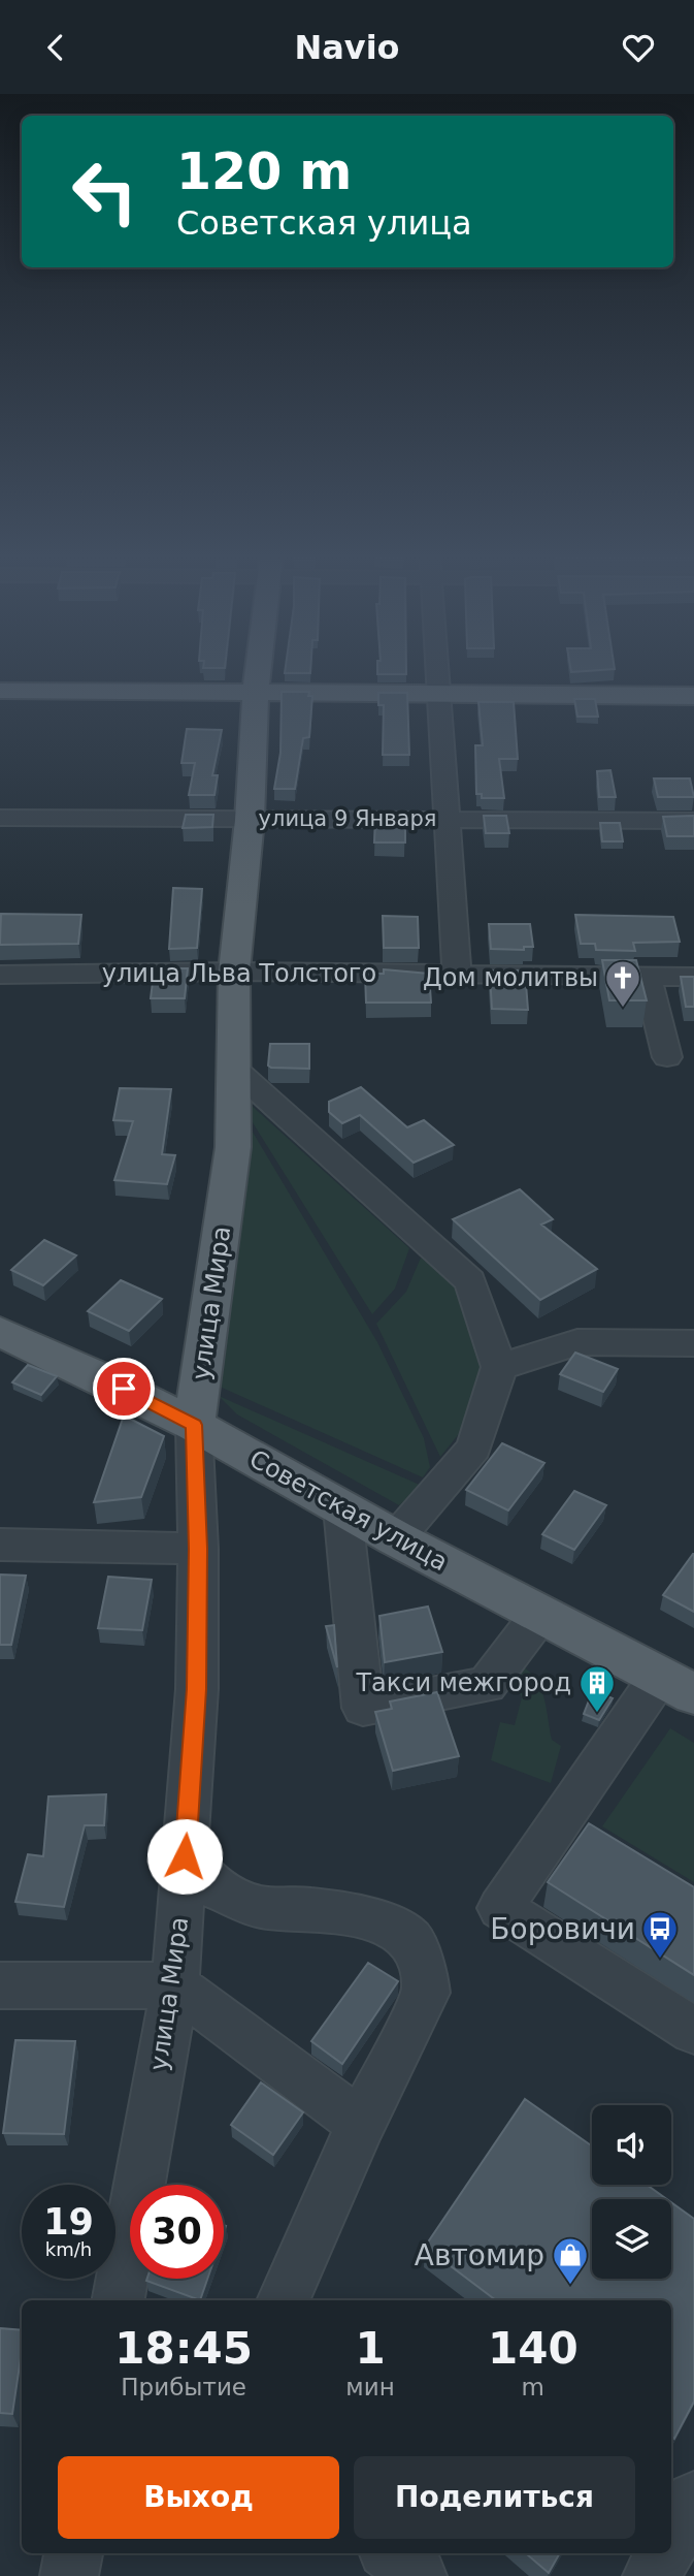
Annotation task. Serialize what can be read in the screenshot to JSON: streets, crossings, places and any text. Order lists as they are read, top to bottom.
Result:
{
  "streets": {
    "main road": ["улица Мира", "Советская улица"],
    "street": ["улица 9 Января", "улица Льва Толстого"]
  },
  "crossings": [
    ["улица 9 Января", "улица Мира"],
    ["улица Льва Толстого", "улица Мира"],
    ["улица Мира", "Советская улица"]
  ],
  "places": {
    "church": ["Дом молитвы"],
    "building": ["Такси межгород"],
    "bus stop": ["Боровичи"],
    "shop": ["Автомир"]
  },
  "page": {
    "header": "Navio",
    "turn": ["120 m", "Советская улица"],
    "speed": "19 km/h",
    "limit": "30",
    "eta": [
      "18:45",
      "Прибытие",
      "1",
      "мин",
      "140",
      "m"
    ],
    "buttons": ["Выход", "Поделиться"]
  }
}
